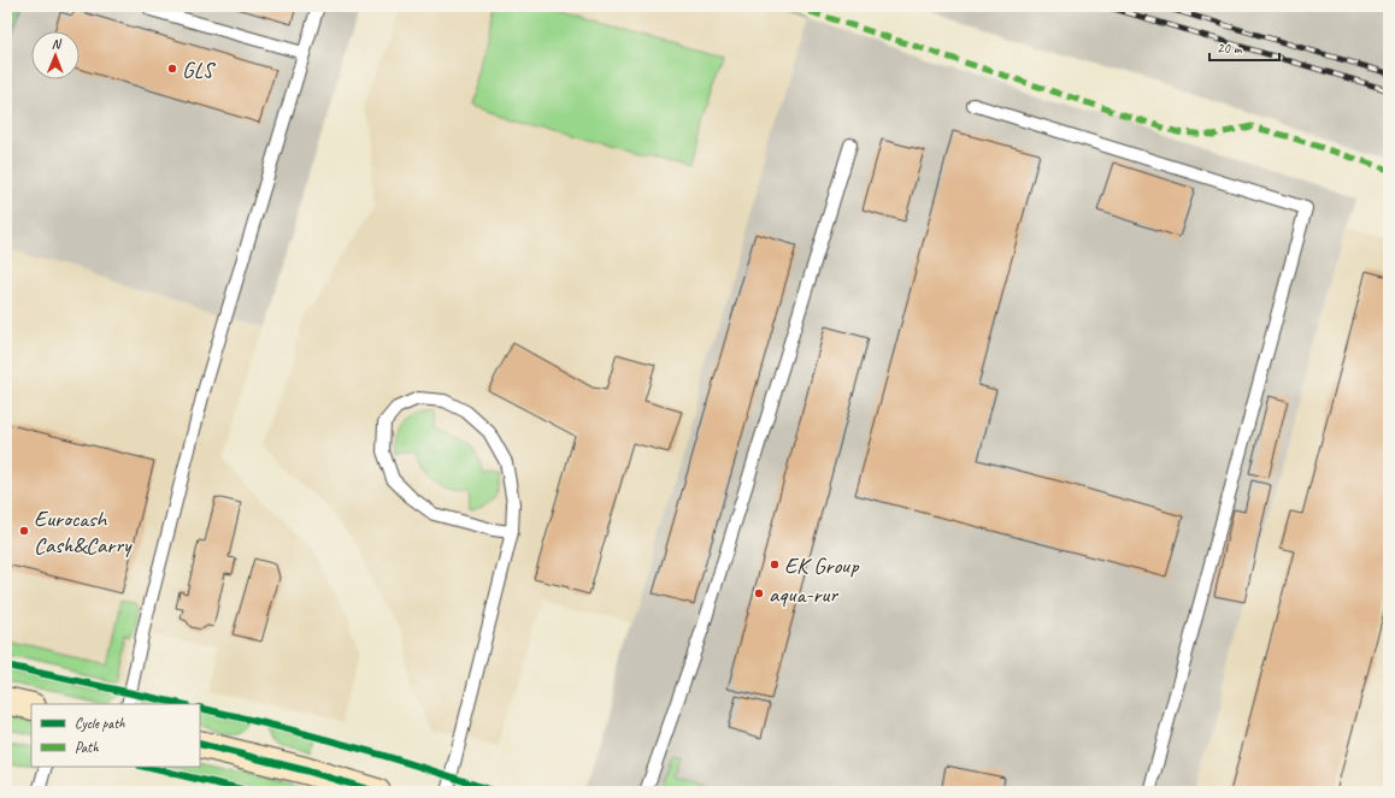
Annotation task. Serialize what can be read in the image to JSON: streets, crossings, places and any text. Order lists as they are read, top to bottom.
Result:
{
  "places": [
    "GLS",
    "Eurocash Cash&Carry",
    "EK Group",
    "aqua-rur"
  ],
  "legend": ["Cycle path", "Path"],
  "scale_bar": "20 m",
  "north": "top"
}
